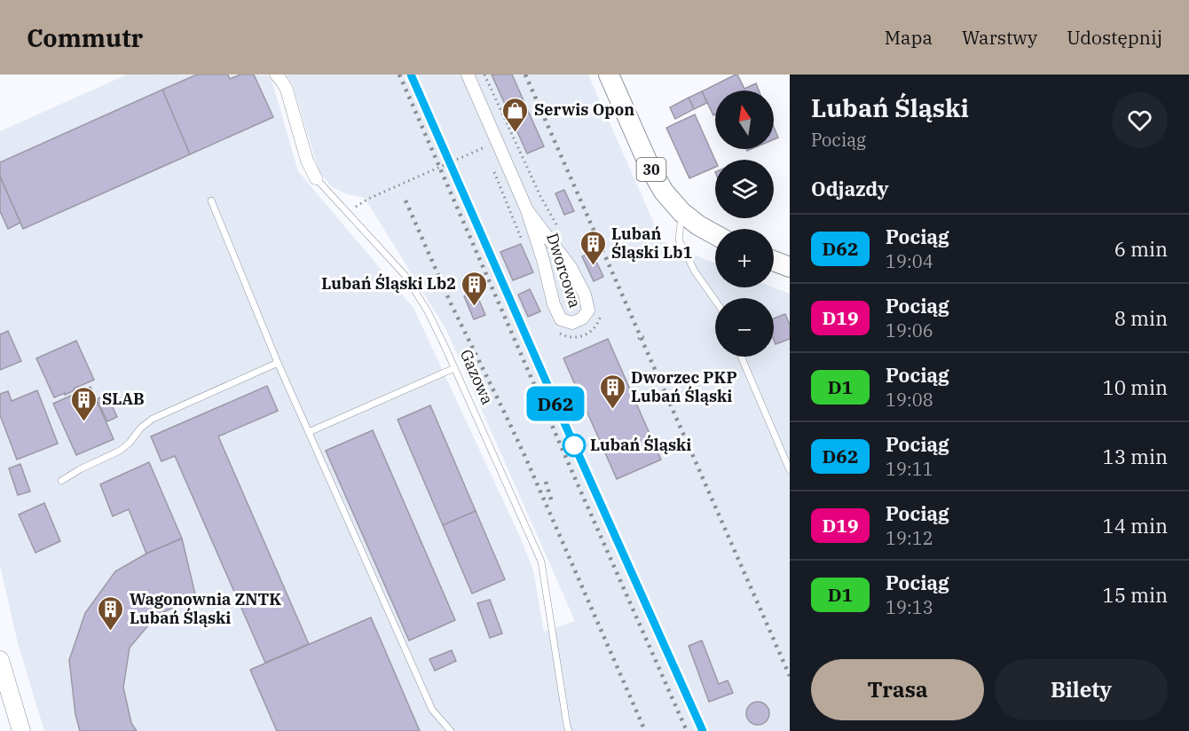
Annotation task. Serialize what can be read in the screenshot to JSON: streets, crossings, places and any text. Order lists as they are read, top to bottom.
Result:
{
  "streets": {
    "main road": ["30"],
    "street": ["Dworcowa", "Gazowa"]
  },
  "places": {
    "shop": ["Serwis Opon"],
    "building": [
      "Lubań Śląski Lb1",
      "Lubań Śląski Lb2",
      "Dworzec PKP Lubań Śląski",
      "SLAB",
      "Wagonownia ZNTK Lubań Śląski"
    ],
    "other": ["Lubań Śląski"]
  },
  "north": "top",
  "page": {
    "header": "Commutr",
    "nav": ["Mapa", "Warstwy", "Udostępnij"],
    "on_map": "D62",
    "heading": [
      ["Lubań Śląski", "Pociąg"],
      "Odjazdy"
    ],
    "map_buttons": ["+", "−"],
    "list": [
      {
        "mark": "D62",
        "name": "Pociąg",
        "note": "19:04",
        "value": "6 min"
      },
      {
        "mark": "D19",
        "name": "Pociąg",
        "note": "19:06",
        "value": "8 min"
      },
      {
        "mark": "D1",
        "name": "Pociąg",
        "note": "19:08",
        "value": "10 min"
      },
      {
        "mark": "D62",
        "name": "Pociąg",
        "note": "19:11",
        "value": "13 min"
      },
      {
        "mark": "D19",
        "name": "Pociąg",
        "note": "19:12",
        "value": "14 min"
      },
      {
        "mark": "D1",
        "name": "Pociąg",
        "note": "19:13",
        "value": "15 min"
      }
    ],
    "buttons": ["Trasa", "Bilety"]
  }
}
